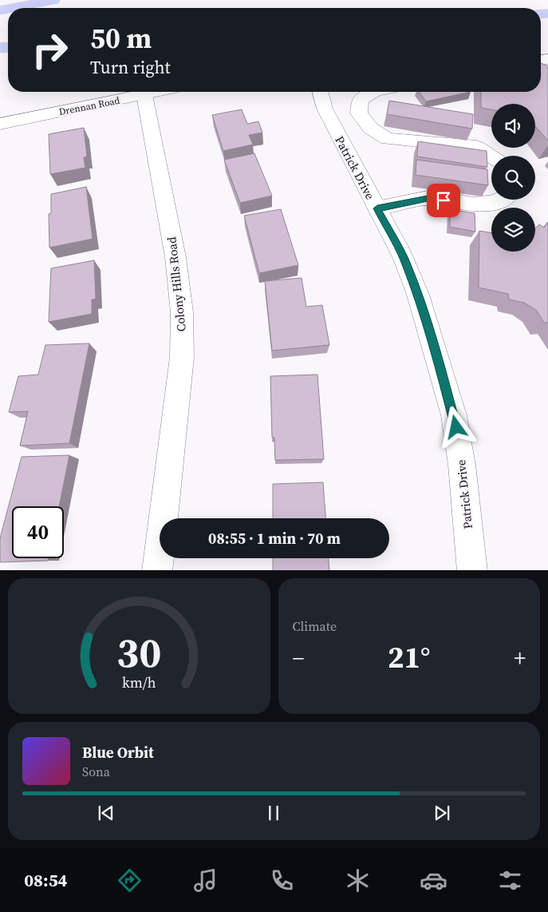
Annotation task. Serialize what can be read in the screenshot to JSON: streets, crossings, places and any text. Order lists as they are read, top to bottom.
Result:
{
  "streets": {
    "street": ["Drennan Road", "Patrick Drive", "Colony Hills Road"]
  },
  "crossings": [
    ["Drennan Road", "Colony Hills Road"]
  ],
  "page": {
    "turn": ["50 m", "Turn right"],
    "limit": "40",
    "trip": "08:55 · 1 min · 70 m",
    "tile": "Climate",
    "heat": ["−", "21°", "+"],
    "song": ["Blue Orbit", "Sona"],
    "tabs": "08:54",
    "gauge": ["30", "km/h"]
  }
}
